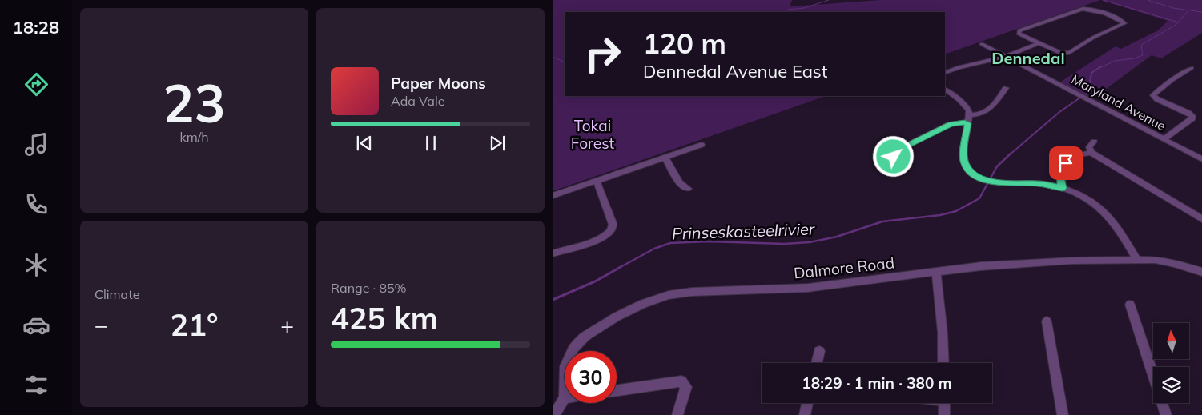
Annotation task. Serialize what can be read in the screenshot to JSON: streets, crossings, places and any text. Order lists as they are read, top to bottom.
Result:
{
  "streets": {
    "street": ["Maryland Avenue", "Dalmore Road"]
  },
  "districts": ["Dennedal"],
  "water": ["Prinseskasteelrivier"],
  "parks": ["Tokai Forest"],
  "north": "top",
  "page": {
    "tabs": "18:28",
    "tile": [
      ["23", "km/h"],
      "Climate",
      ["Range · 85%", "425 km"]
    ],
    "turn": ["120 m", "Dennedal Avenue East"],
    "song": ["Paper Moons", "Ada Vale"],
    "heat": ["−", "21°", "+"],
    "limit": "30",
    "trip": "18:29 · 1 min · 380 m"
  }
}
